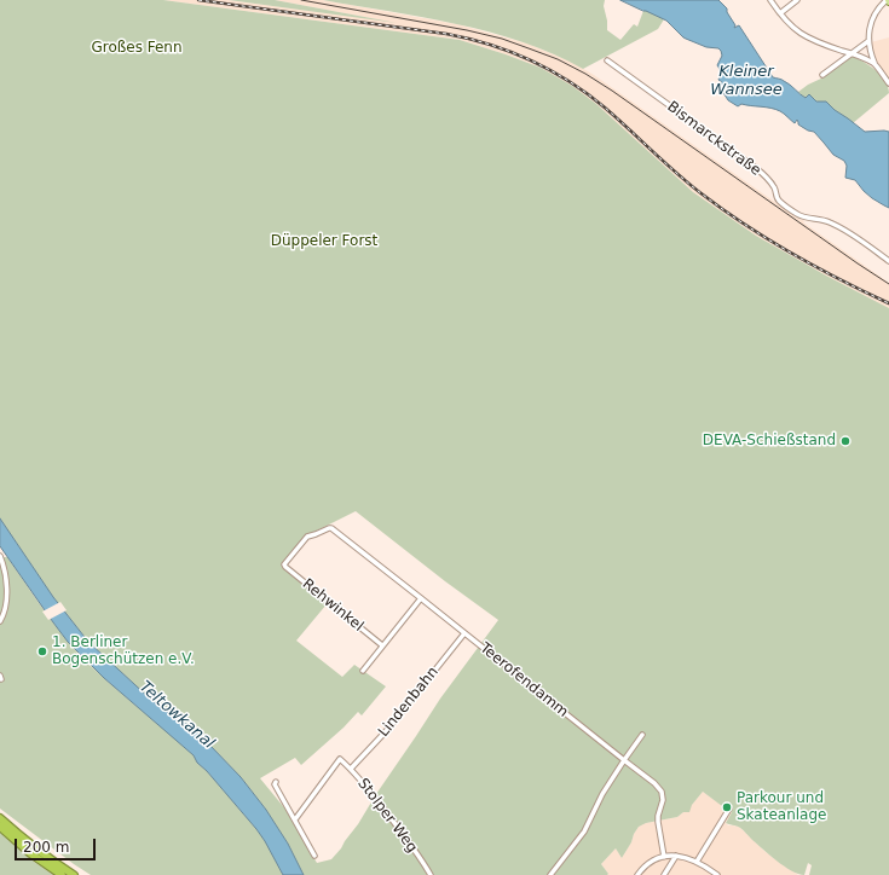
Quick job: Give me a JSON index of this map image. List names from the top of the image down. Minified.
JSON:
{"streets":{"street":["Bismarckstraße","Rehwinkel","Teerofendamm","Lindenbahn","Stolper Weg"]},"crossings":[["Rehwinkel","Teerofendamm"],["Teerofendamm","Lindenbahn"],["Lindenbahn","Stolper Weg"]],"water":["Kleiner Wannsee","Teltowkanal"],"parks":["Großes Fenn","Düppeler Forst"],"places":["DEVA-Schießstand","1. Berliner Bogenschützen e.V.","Parkour und Skateanlage"],"scale_bar":"200 m"}
